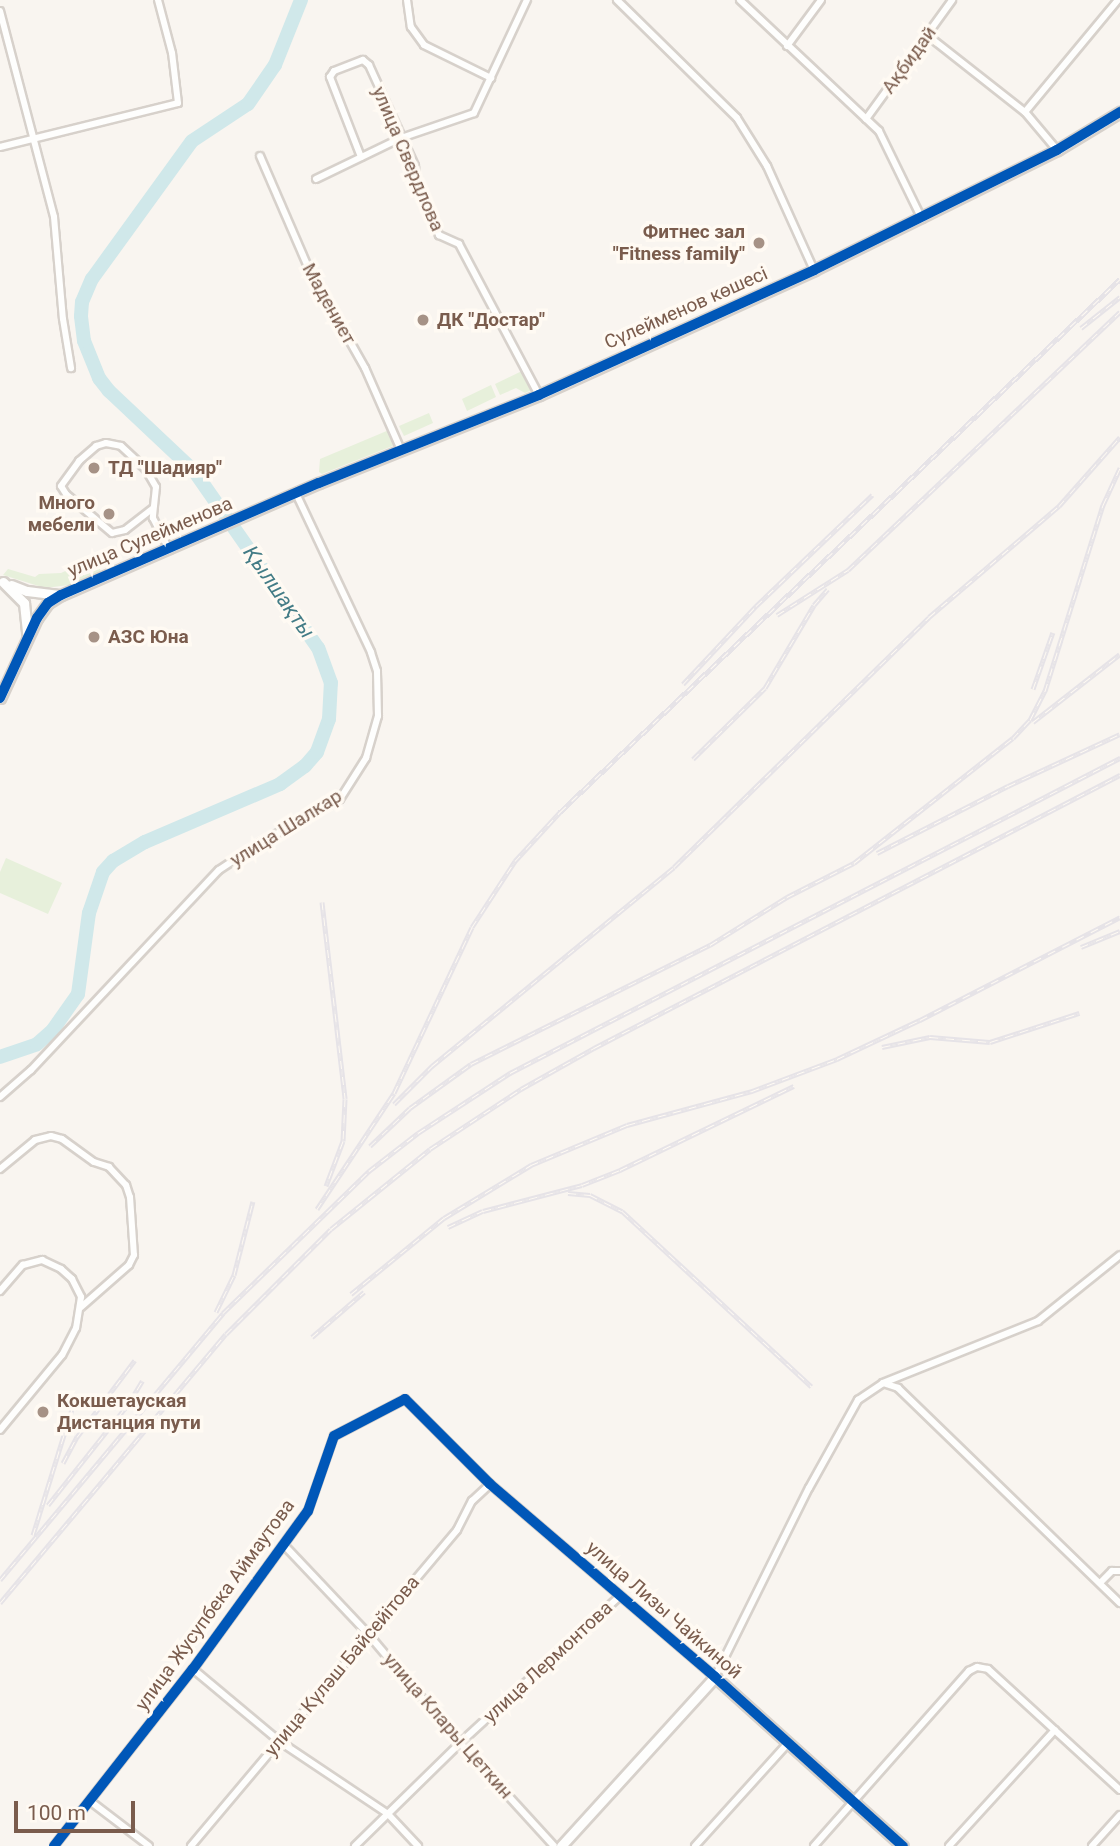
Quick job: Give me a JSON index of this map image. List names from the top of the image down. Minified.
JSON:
{"streets":{"street":["Ақбидай","улица Свердлова","Мадениет","Сүлейменов көшесі","улица Сулейменова","улица Шалкар","улица Жусупбека Аймаутова","улица Лизы Чайкиной","улица Лермонтова","улица Күләш Байсейітова","улица Клары Цеткин"]},"crossings":[["улица Свердлова","Сүлейменов көшесі"],["Мадениет","Сүлейменов көшесі"],["Сүлейменов көшесі","улица Сулейменова"],["Сүлейменов көшесі","улица Шалкар"],["улица Жусупбека Аймаутова","улица Лизы Чайкиной"],["улица Жусупбека Аймаутова","улица Клары Цеткин"],["улица Лизы Чайкиной","улица Лермонтова"],["улица Лизы Чайкиной","улица Күләш Байсейітова"],["улица Лермонтова","улица Клары Цеткин"],["улица Күләш Байсейітова","улица Клары Цеткин"]],"water":["Қылшақты"],"places":["Фитнес зал \"Fitness family\"","ДК \"Достар\"","ТД \"Шадияр\"","Много мебели","АЗС Юна","Кокшетауская Дистанция пути"],"scale_bar":"100 m"}
